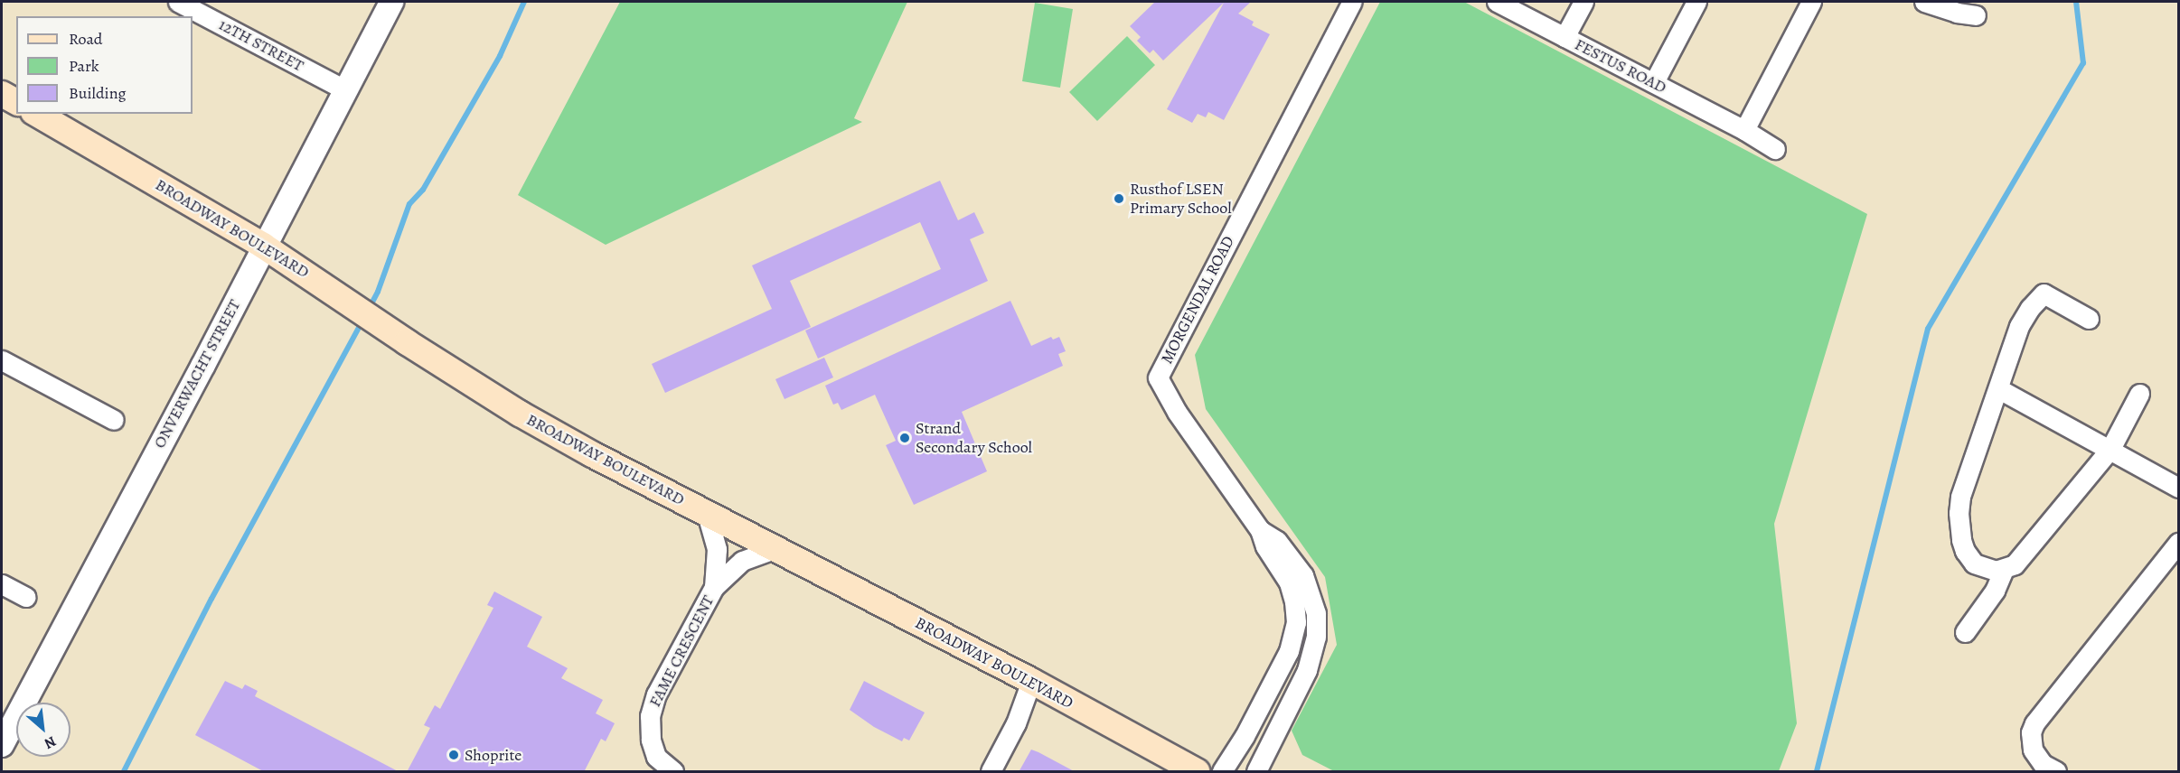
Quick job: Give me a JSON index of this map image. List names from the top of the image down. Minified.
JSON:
{"streets":{"main road":["BROADWAY BOULEVARD"],"street":["12TH STREET","FESTUS ROAD","MORGENDAL ROAD","ONVERWACHT STREET","FAME CRESCENT"]},"crossings":[["12TH STREET","ONVERWACHT STREET"],["BROADWAY BOULEVARD","ONVERWACHT STREET"],["BROADWAY BOULEVARD","FAME CRESCENT"]],"places":["Rusthof LSEN Primary School","Strand Secondary School","Shoprite"],"legend":["Road","Park","Building"],"north":"bottom right"}
